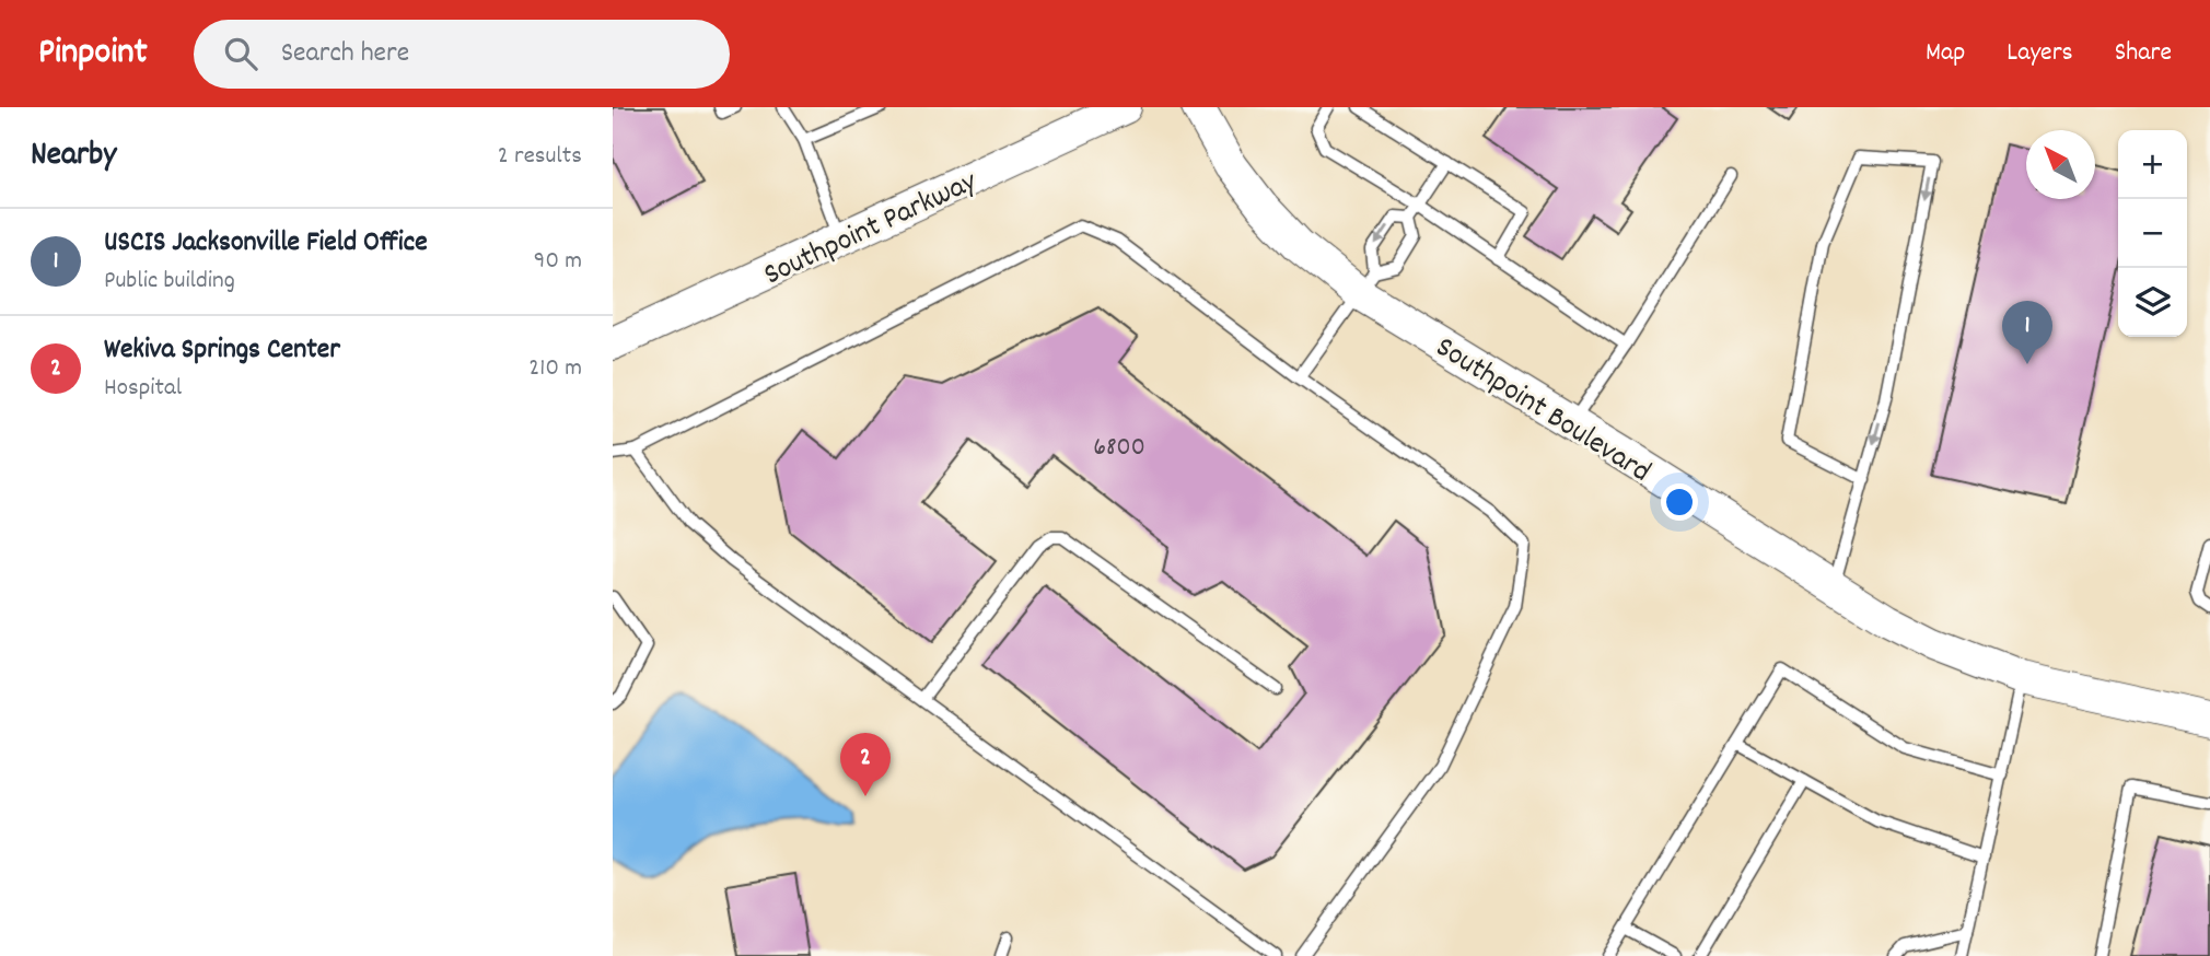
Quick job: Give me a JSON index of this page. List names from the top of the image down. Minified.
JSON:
{"streets":{"street":["Southpoint Parkway","Southpoint Boulevard"]},"house_numbers":["6800"],"north":"top left","page":{"header":"Pinpoint","search":"Search here","nav":["Map","Layers","Share"],"heading":["Nearby","2 results"],"map_buttons":["+","−"],"list":[{"mark":"1","name":"USCIS Jacksonville Field Office","note":"Public building","value":"90 m"},{"mark":"2","name":"Wekiva Springs Center","note":"Hospital","value":"210 m"}],"pins":["1","2"]}}
